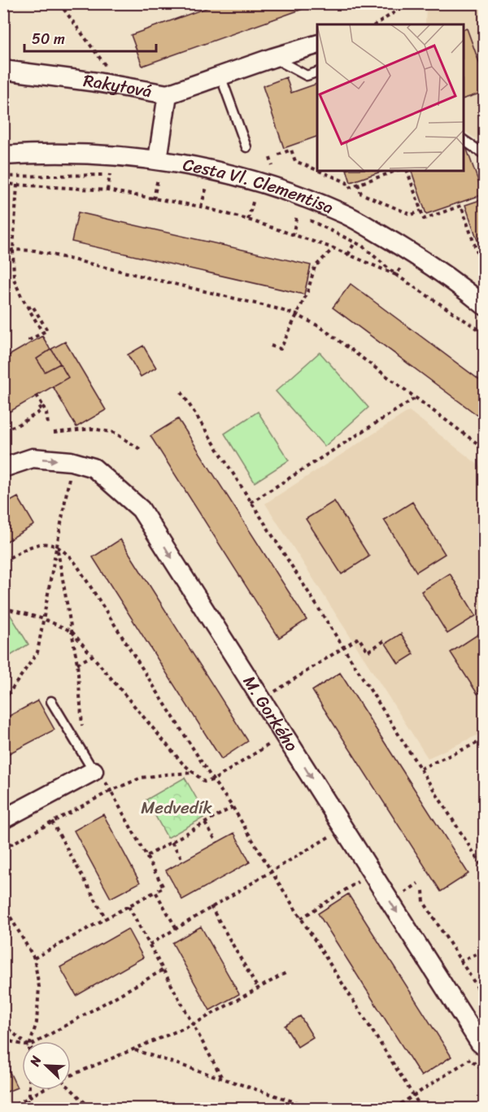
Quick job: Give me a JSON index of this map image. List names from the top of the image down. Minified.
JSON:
{"streets":{"street":["Rakytová","Cesta Vl. Clementisa","M. Gorkého"]},"crossings":[["Rakytová","Cesta Vl. Clementisa"]],"one_way":["M. Gorkého"],"parks":["Medvedík"],"scale_bar":"50 m","north":"top left"}
